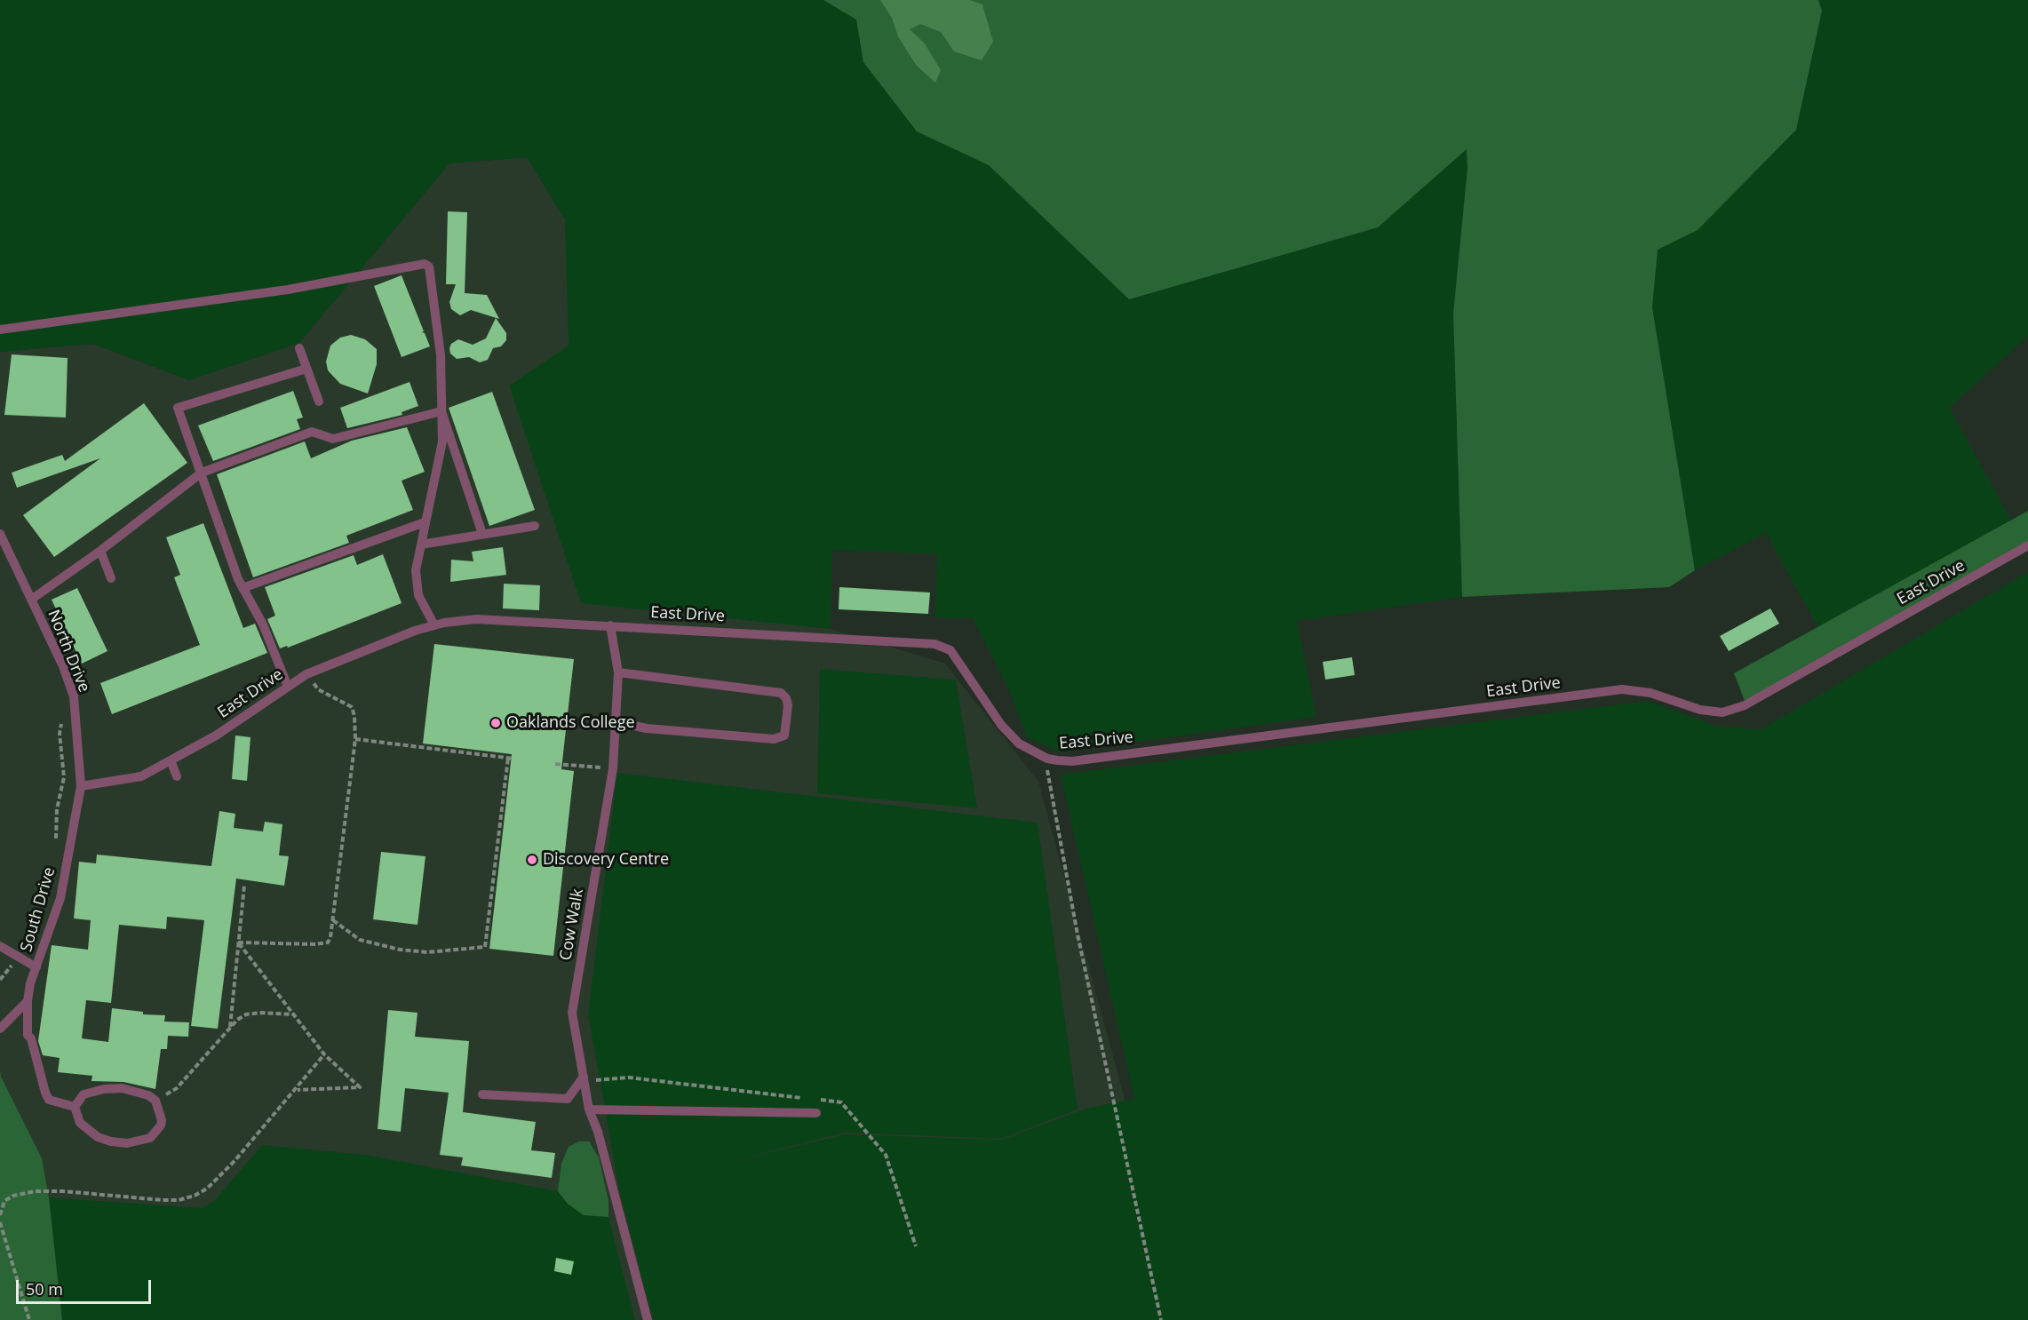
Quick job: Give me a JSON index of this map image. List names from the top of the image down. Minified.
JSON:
{"streets":{"lane":["East Drive","North Drive","South Drive","Cow Walk"]},"crossings":[["East Drive","North Drive"],["East Drive","South Drive"],["East Drive","Cow Walk"],["North Drive","South Drive"]],"places":["Oaklands College","Discovery Centre"],"scale_bar":"50 m"}
